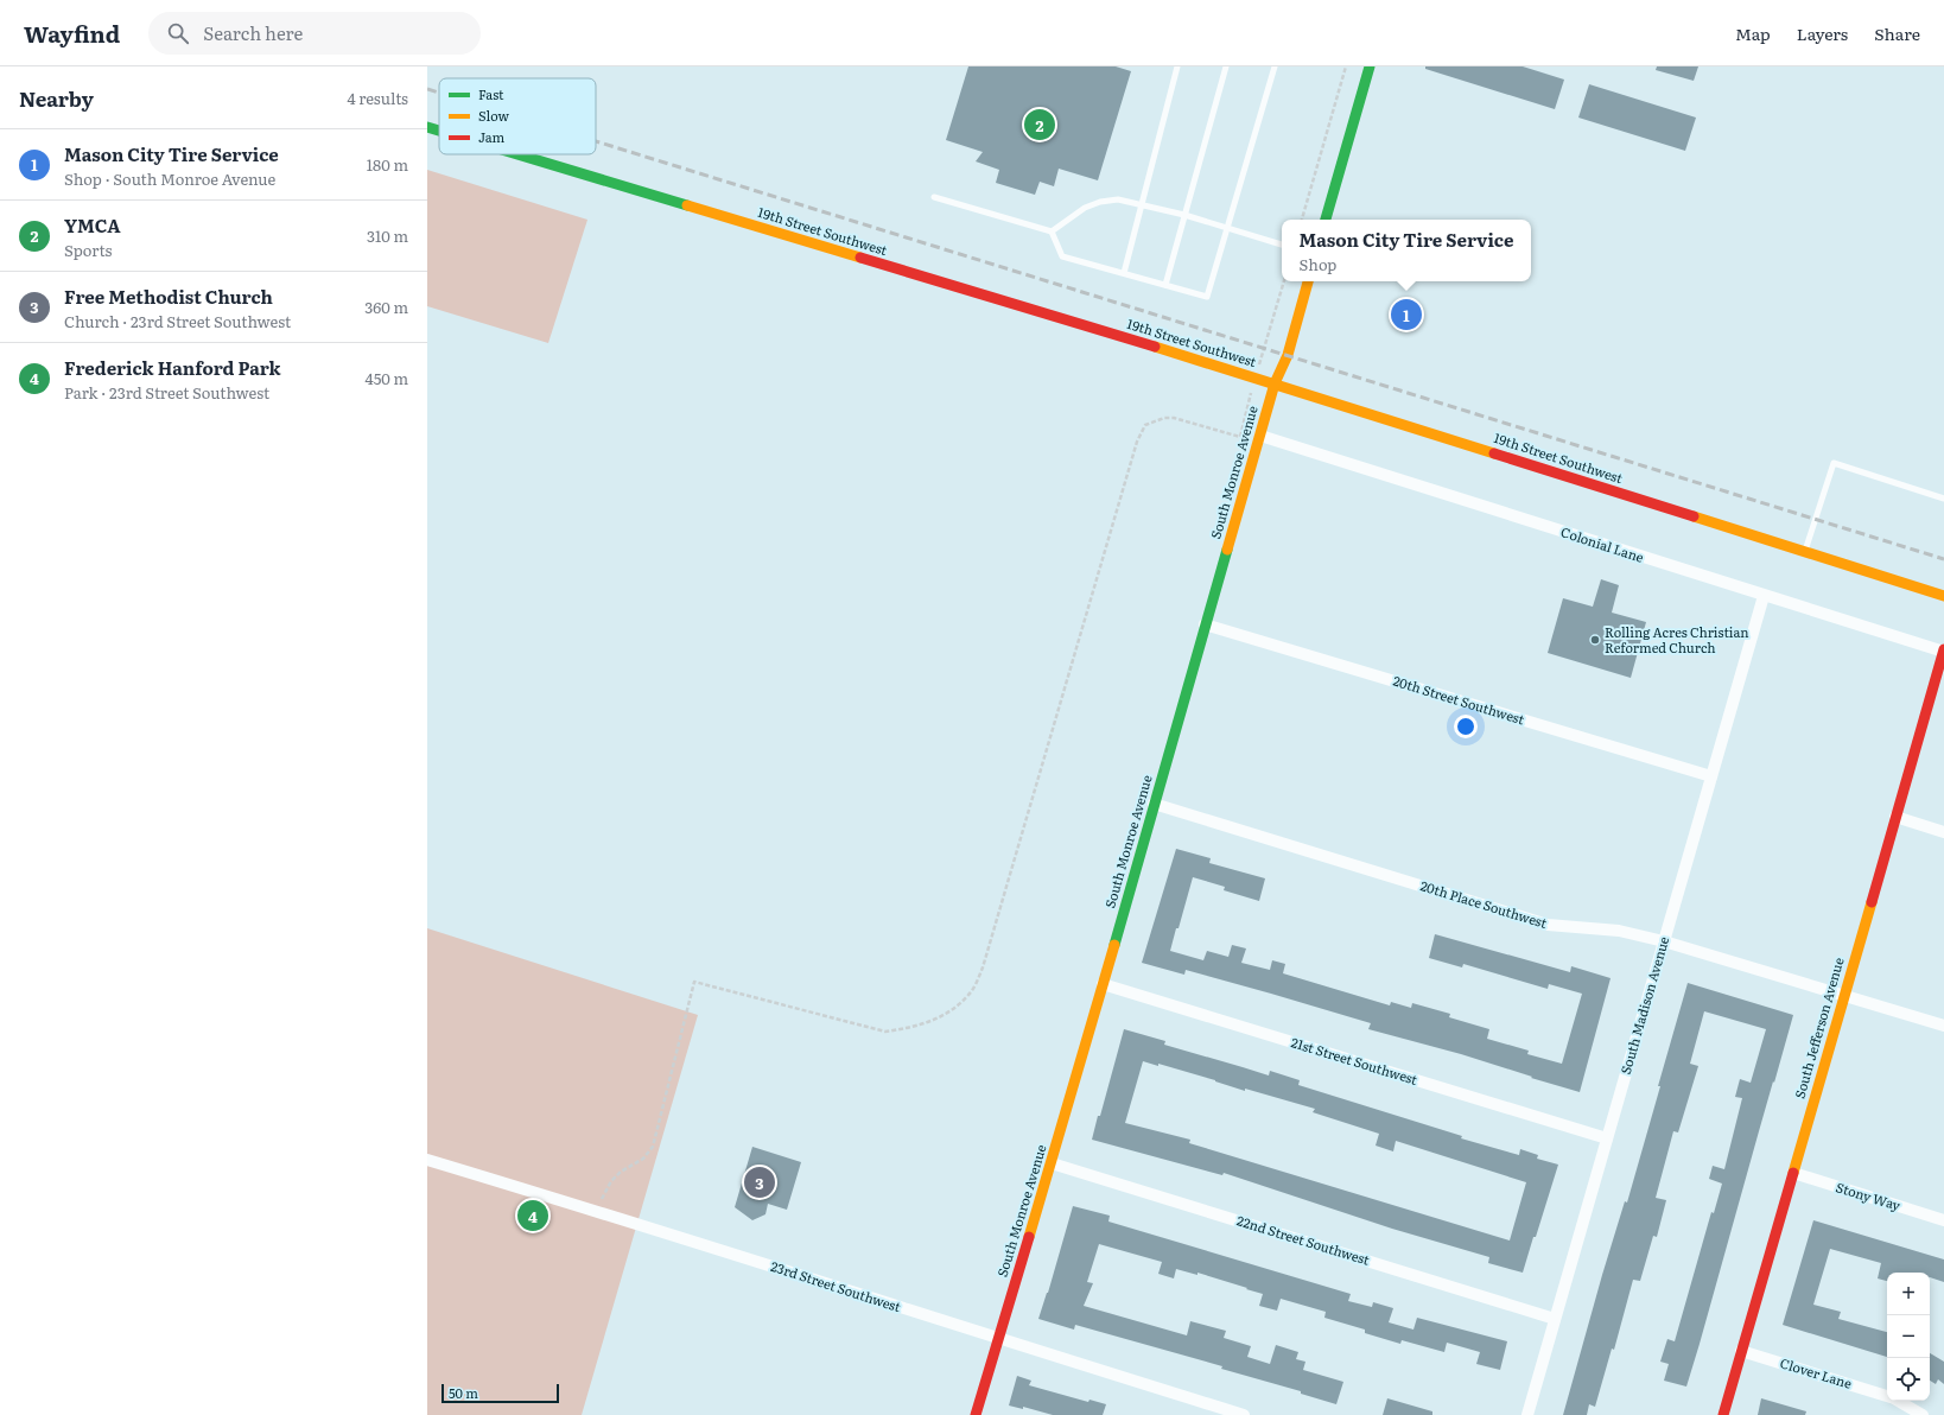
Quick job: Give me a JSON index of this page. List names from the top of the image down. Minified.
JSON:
{"streets":{"street":["19th Street Southwest","South Monroe Avenue","Colonial Lane","20th Street Southwest","20th Place Southwest","South Madison Avenue","South Jefferson Avenue","21st Street Southwest","Stony Way","22nd Street Southwest","23rd Street Southwest","Clover Lane"]},"crossings":[["19th Street Southwest","South Monroe Avenue"],["South Monroe Avenue","Colonial Lane"],["South Monroe Avenue","20th Street Southwest"],["South Monroe Avenue","20th Place Southwest"],["South Monroe Avenue","21st Street Southwest"],["South Monroe Avenue","22nd Street Southwest"],["South Monroe Avenue","23rd Street Southwest"],["Colonial Lane","South Madison Avenue"],["Colonial Lane","South Jefferson Avenue"],["20th Street Southwest","South Madison Avenue"],["20th Place Southwest","South Madison Avenue"],["20th Place Southwest","South Jefferson Avenue"],["South Madison Avenue","21st Street Southwest"],["South Madison Avenue","22nd Street Southwest"],["South Jefferson Avenue","Stony Way"],["South Jefferson Avenue","Clover Lane"]],"places":["Rolling Acres Christian Reformed Church"],"legend":["Fast","Slow","Jam"],"scale_bar":"50 m","page":{"header":"Wayfind","search":"Search here","nav":["Map","Layers","Share"],"heading":["Nearby","4 results"],"pins":["2","1","3","4"],"list":[{"mark":"1","name":"Mason City Tire Service","note":"Shop · South Monroe Avenue","value":"180 m"},{"mark":"2","name":"YMCA","note":"Sports","value":"310 m"},{"mark":"3","name":"Free Methodist Church","note":"Church · 23rd Street Southwest","value":"360 m"},{"mark":"4","name":"Frederick Hanford Park","note":"Park · 23rd Street Southwest","value":"450 m"}],"popup":["Mason City Tire Service","Shop"],"map_buttons":["+","−"],"scale":"50 m"}}
